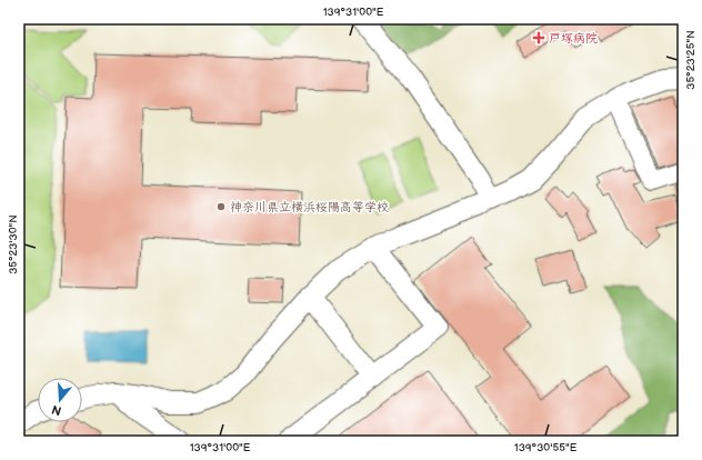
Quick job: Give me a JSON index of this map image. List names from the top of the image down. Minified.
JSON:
{"places":{"health":["戸塚病院"],"other":["神奈川県立横浜桜陽高等学校"]},"north":"bottom","coordinates":["139°31'00\"E","35°23'25\"N","35°23'30\"N","139°30'55\"E"]}
